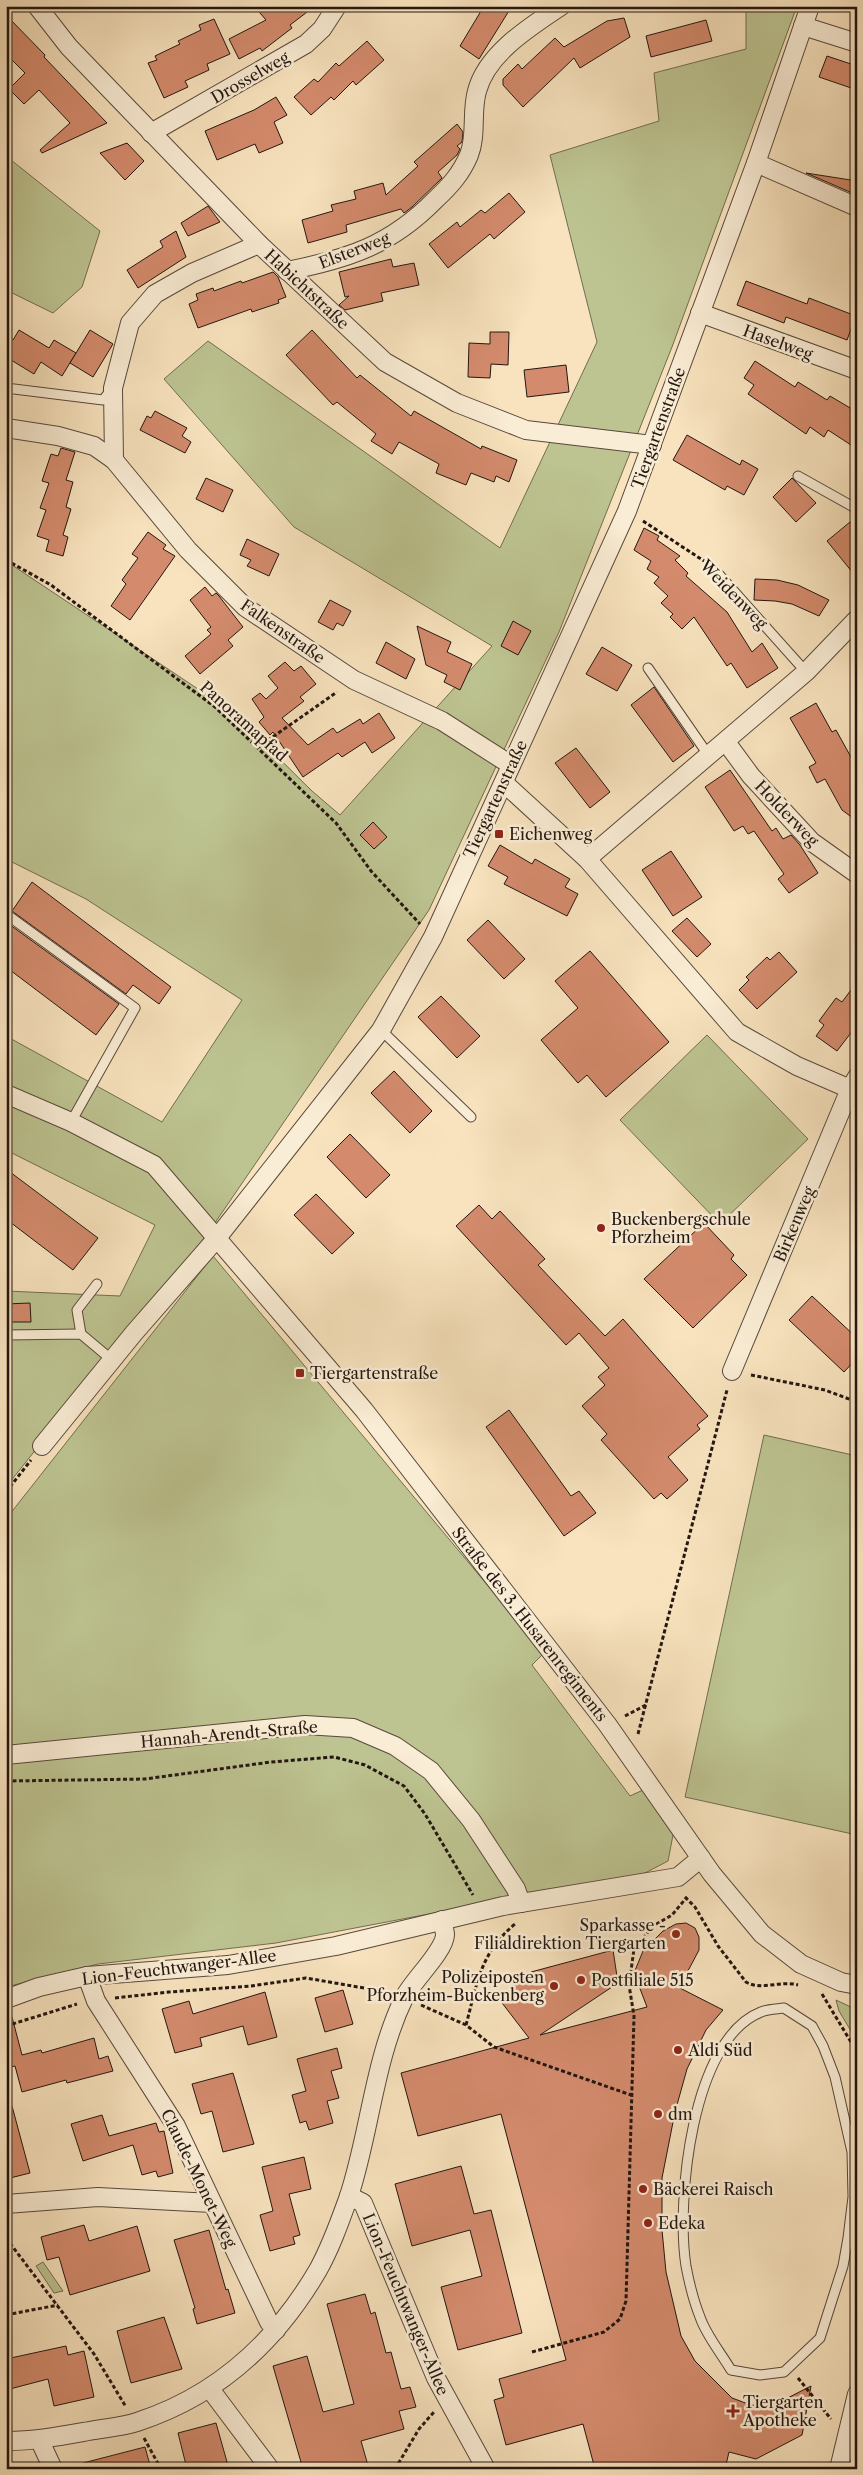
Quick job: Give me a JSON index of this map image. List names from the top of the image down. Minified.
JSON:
{"streets":{"street":["Drosselweg","Elsterweg","Habichtstraße","Haselweg","Tiergartenstraße","Falkenstraße","Holderweg","Birkenweg","Straße des 3. Husarenregiments","Hannah-Arendt-Straße","Lion-Feuchtwanger-Allee","Claude-Monet-Weg"],"lane":["Weidenweg"],"path":["Panoramapfad"]},"crossings":[["Drosselweg","Habichtstraße"],["Elsterweg","Habichtstraße"],["Habichtstraße","Tiergartenstraße"],["Haselweg","Tiergartenstraße"],["Tiergartenstraße","Weidenweg"],["Tiergartenstraße","Falkenstraße"],["Tiergartenstraße","Panoramapfad"],["Tiergartenstraße","Straße des 3. Husarenregiments"],["Straße des 3. Husarenregiments","Lion-Feuchtwanger-Allee"],["Hannah-Arendt-Straße","Lion-Feuchtwanger-Allee"],["Lion-Feuchtwanger-Allee","Claude-Monet-Weg"]],"places":{"transit":["Eichenweg","Tiergartenstraße"],"other":["Buckenbergschule Pforzheim","Sparkasse - Filialdirektion Tiergarten","Postfiliale 515","Polizeiposten Pforzheim-Buckenberg","Aldi Süd","dm","Bäckerei Raisch","Edeka"],"health":["Tiergarten Apotheke"]}}
